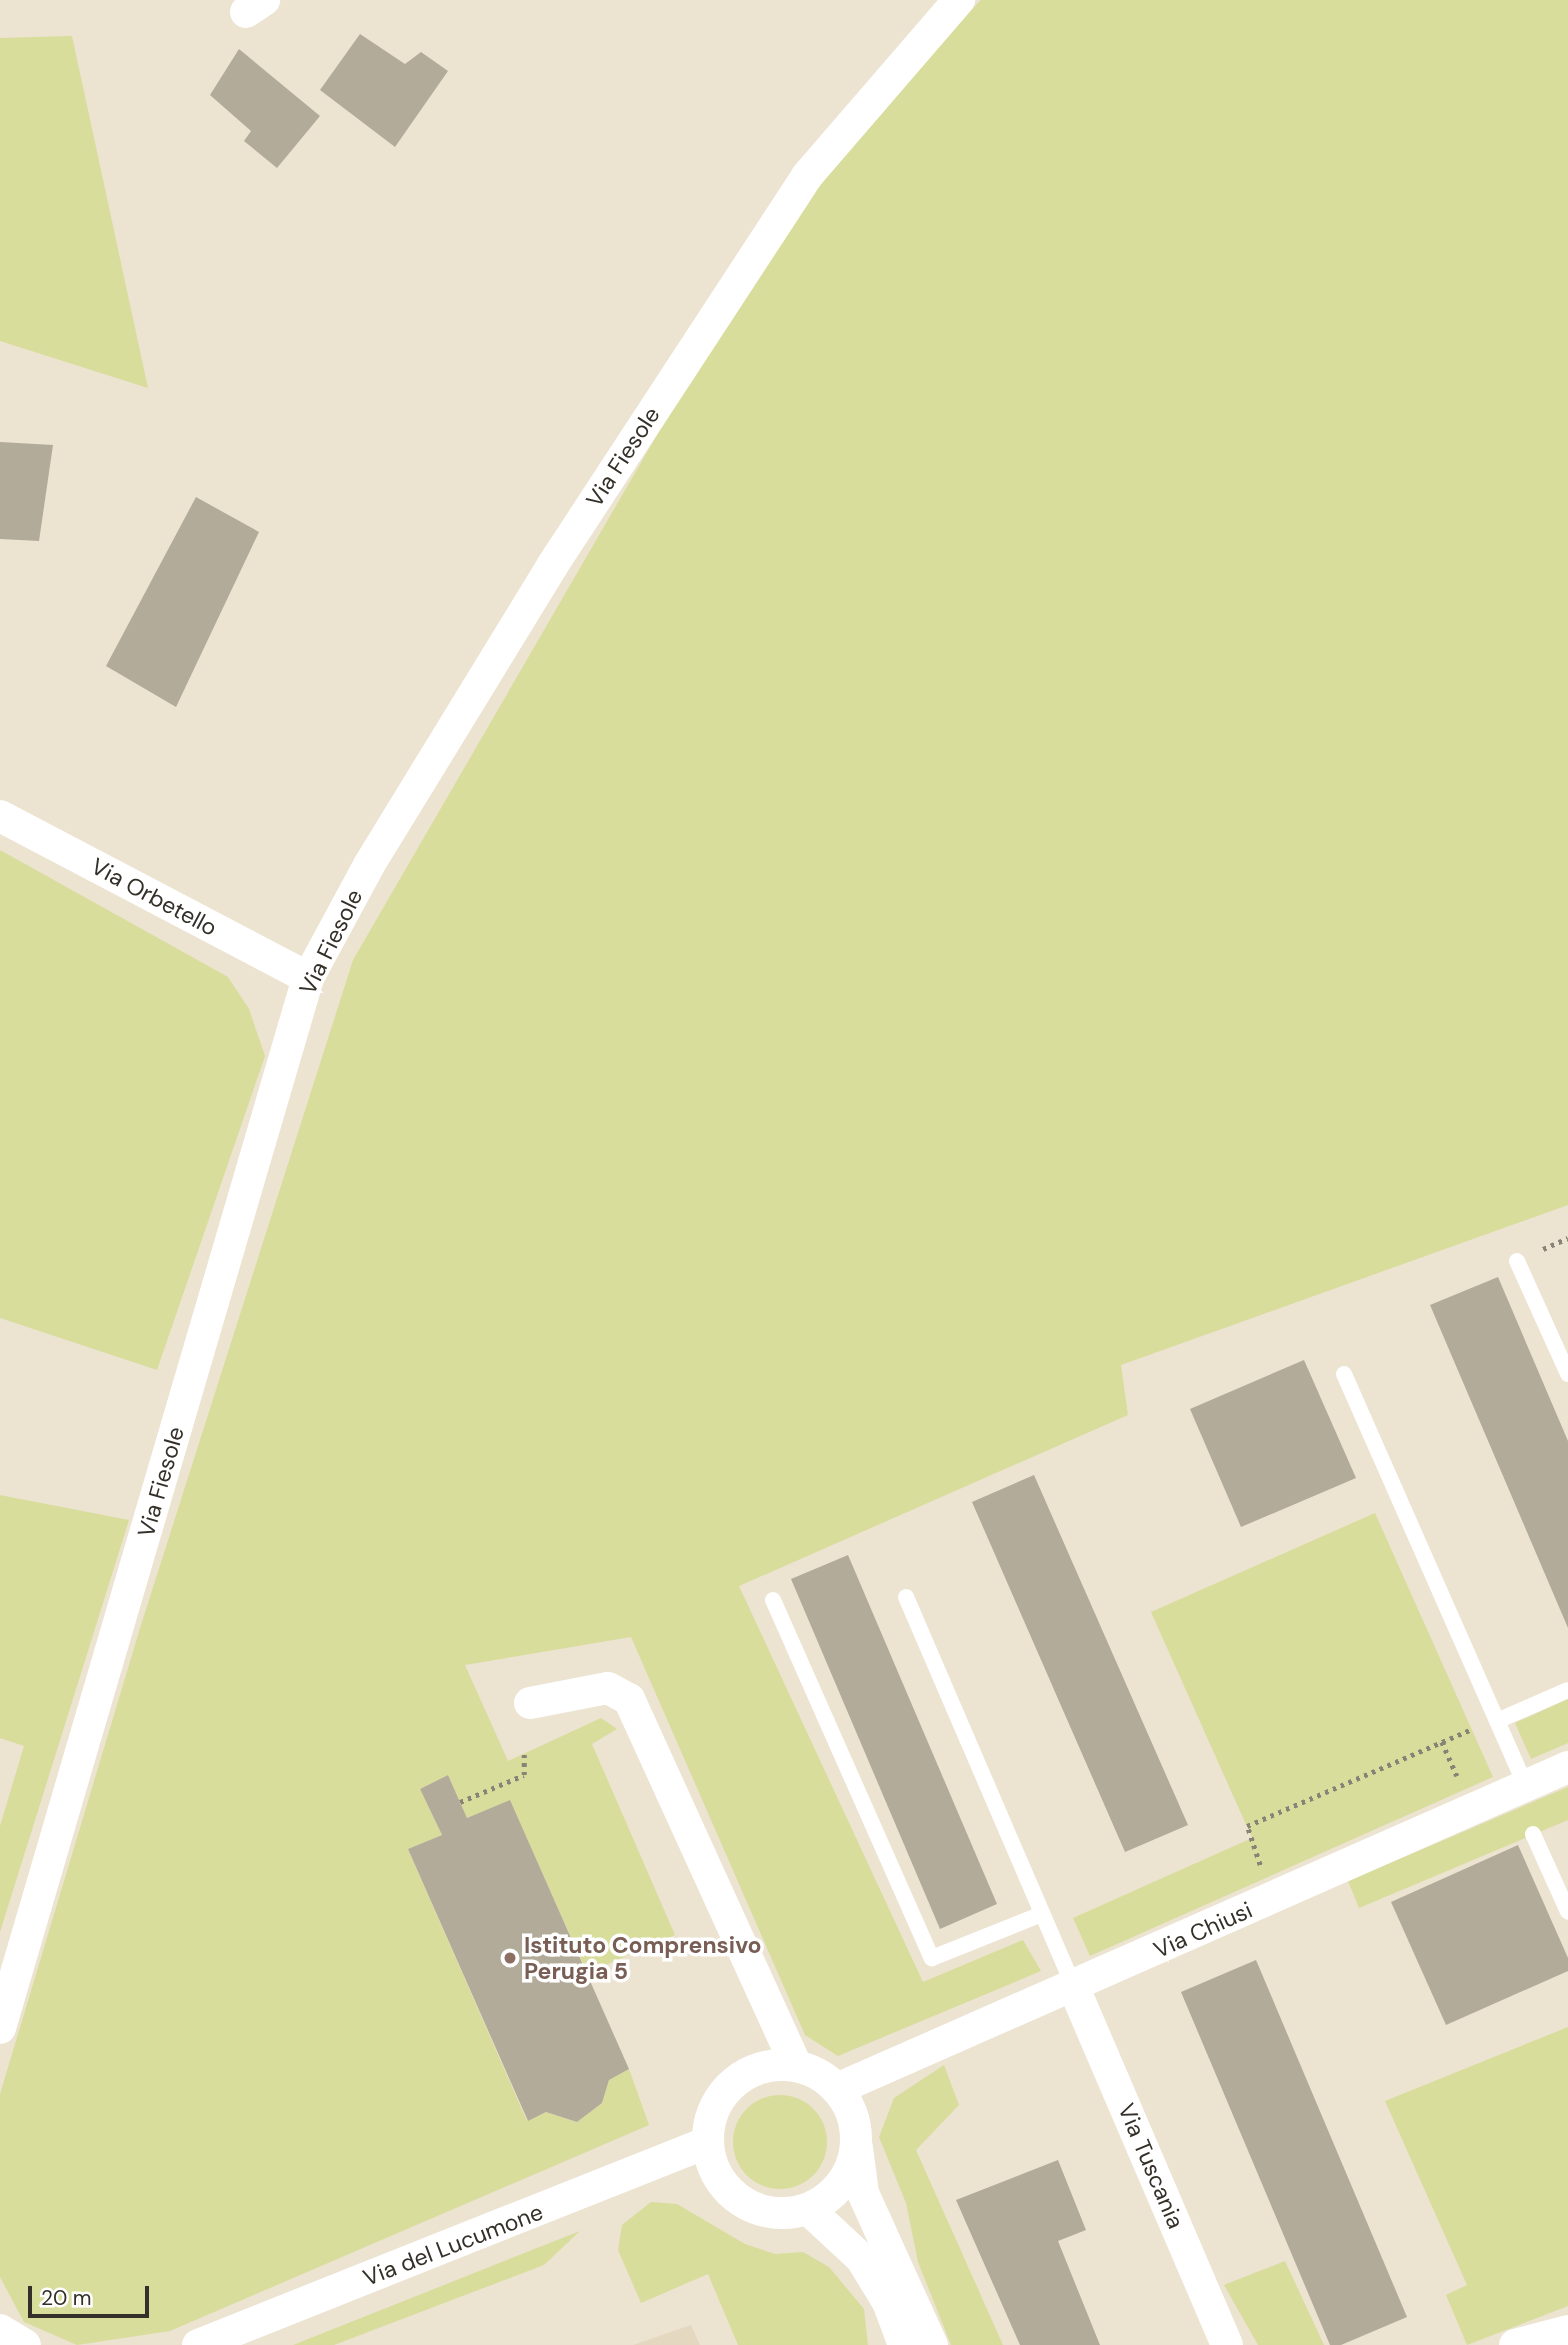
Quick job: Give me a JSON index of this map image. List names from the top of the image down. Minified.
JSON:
{"streets":{"street":["Via Fiesole","Via Orbetello","Via Chiusi","Via Tuscania","Via del Lucumone"]},"crossings":[["Via Fiesole","Via Orbetello"],["Via Chiusi","Via Tuscania"],["Via Chiusi","Via del Lucumone"]],"places":["Istituto Comprensivo Perugia 5"],"scale_bar":"20 m"}
